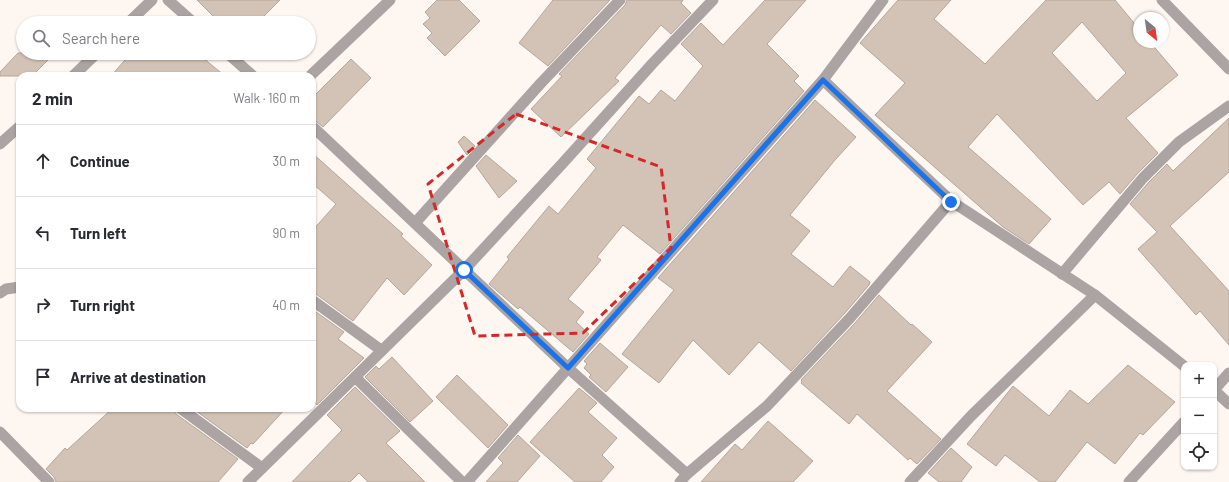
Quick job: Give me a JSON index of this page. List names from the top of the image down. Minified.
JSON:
{"north":"bottom right","page":{"search":"Search here","heading":["2 min","Walk · 160 m"],"list":[["Continue","30 m"],["Turn left","90 m"],["Turn right","40 m"],"Arrive at destination"],"map_buttons":["+","−"]}}
